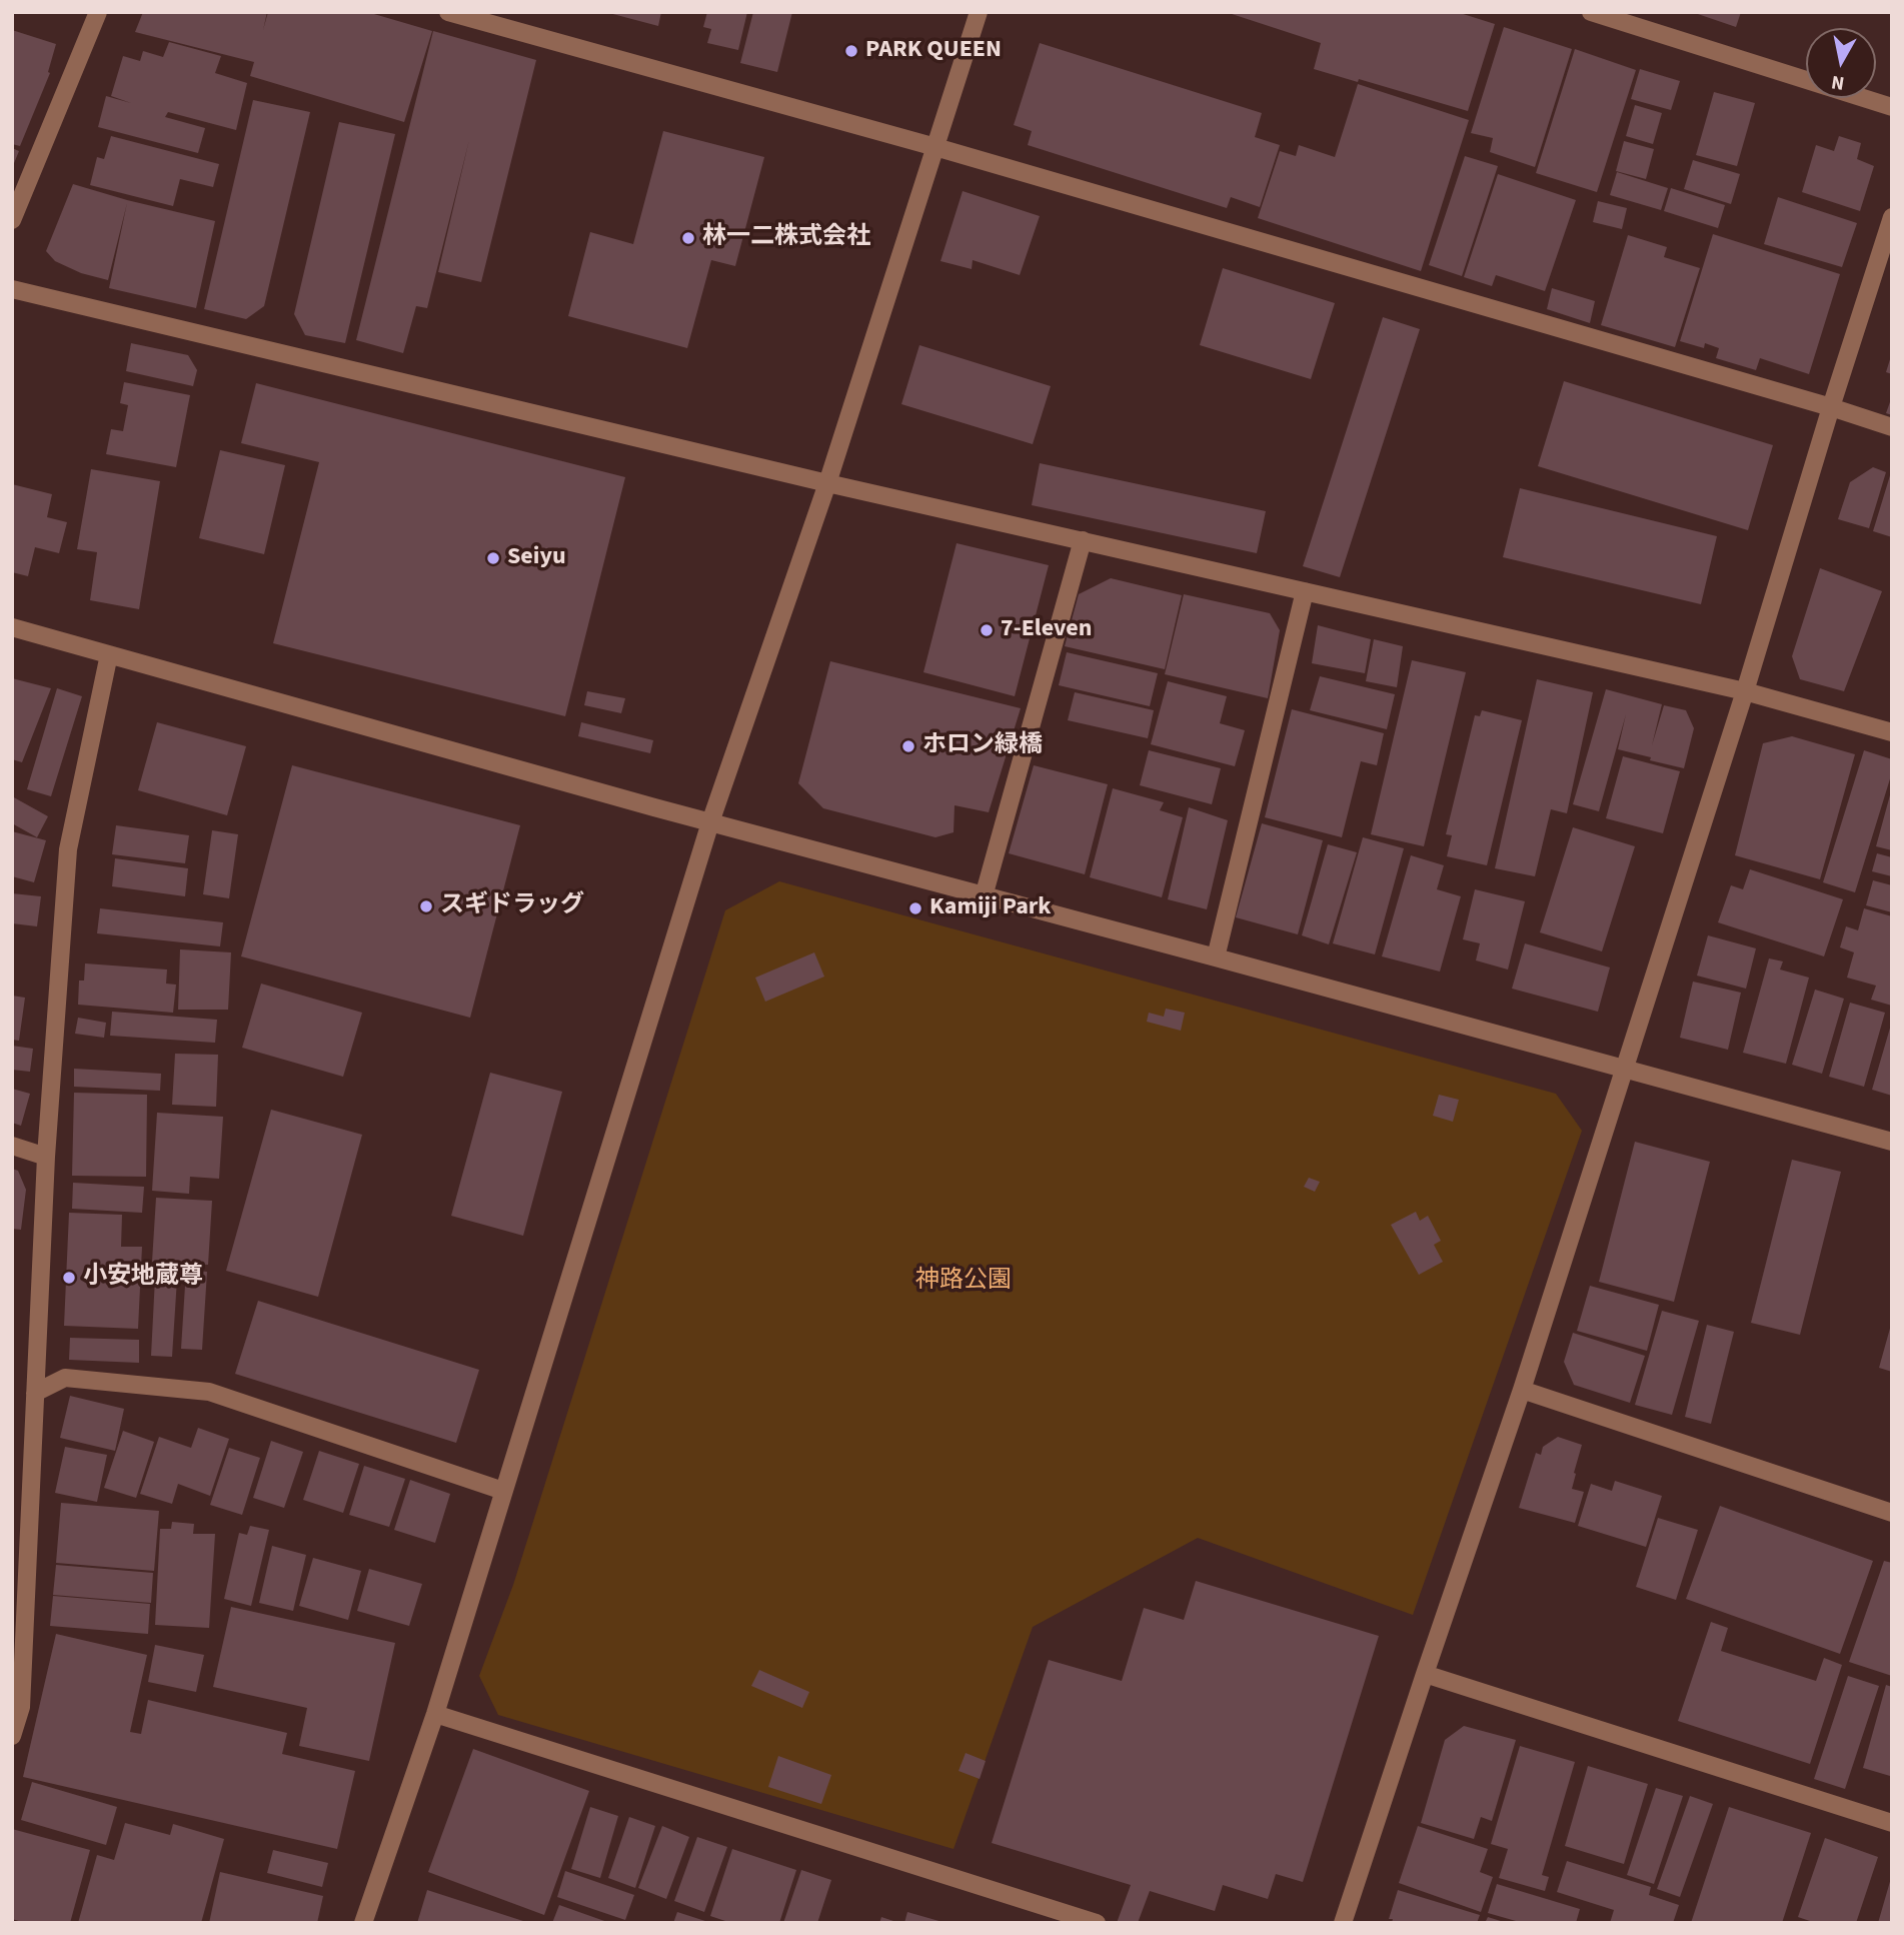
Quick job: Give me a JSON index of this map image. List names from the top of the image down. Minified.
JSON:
{"parks":["神路公園"],"places":["PARK QUEEN","林一二株式会社","Seiyu","7-Eleven","ホロン緑橋","スギドラッグ","Kamiji Park","小安地蔵尊"],"north":"bottom"}
